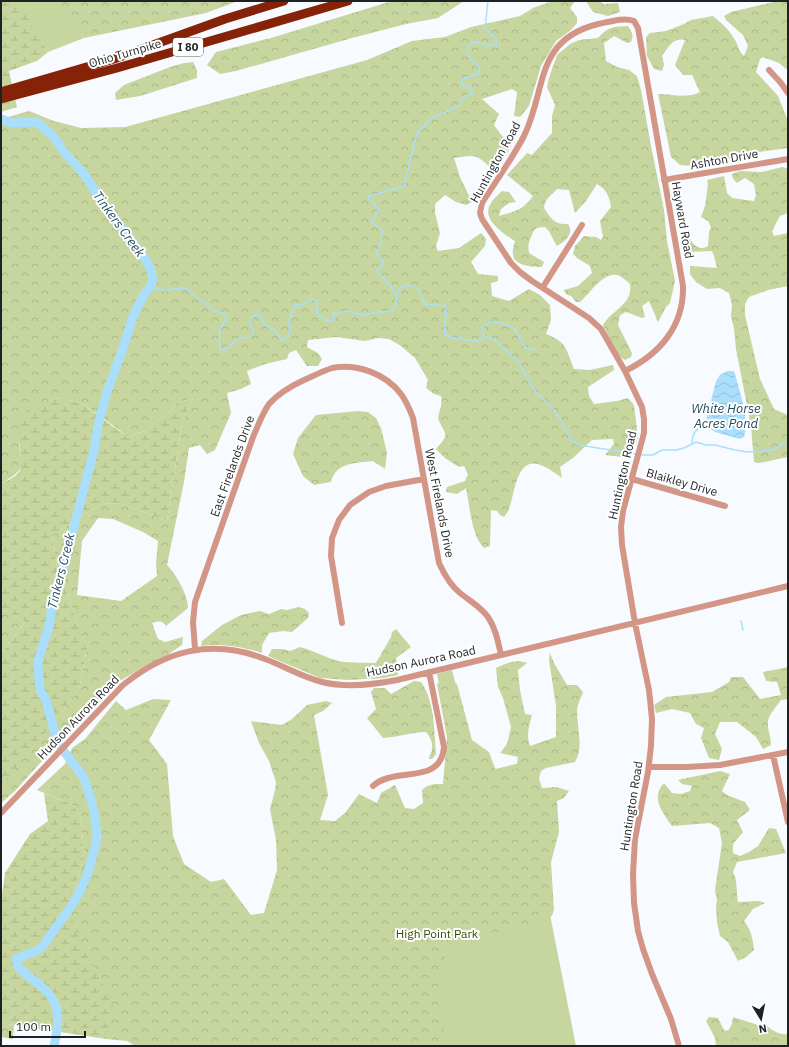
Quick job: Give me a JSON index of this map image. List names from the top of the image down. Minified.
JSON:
{"streets":{"highway":["I 80","Ohio Turnpike"],"street":["Ashton Drive","Huntington Road","Hayward Road","East Firelands Drive","Blaikley Drive","West Firelands Drive","Hudson Aurora Road"]},"crossings":[["Ashton Drive","Hayward Road"],["Huntington Road","Hayward Road"],["Huntington Road","Blaikley Drive"],["Huntington Road","Hudson Aurora Road"],["East Firelands Drive","West Firelands Drive"],["East Firelands Drive","Hudson Aurora Road"],["West Firelands Drive","Hudson Aurora Road"]],"water":["Tinkers Creek","White Horse Acres Pond"],"parks":["High Point Park"],"scale_bar":"100 m","north":"bottom"}
